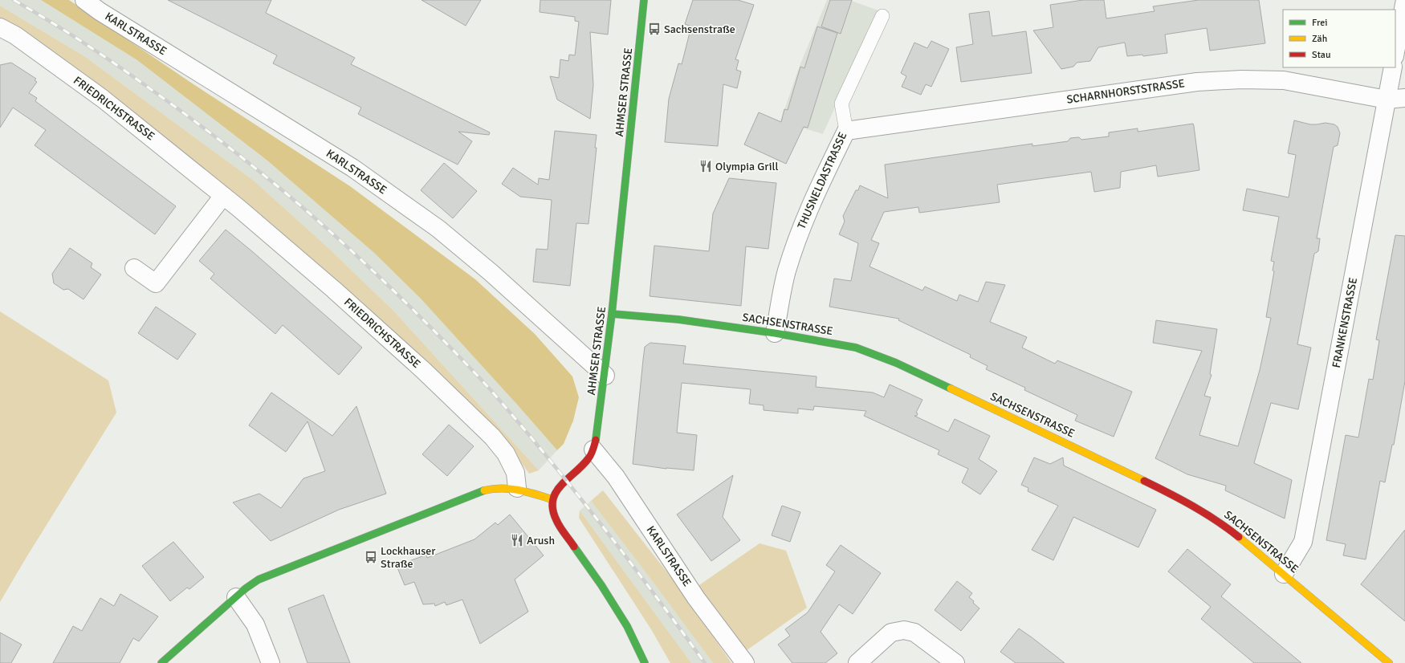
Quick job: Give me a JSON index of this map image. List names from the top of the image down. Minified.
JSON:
{"streets":{"street":["KARLSTRASSE","SCHARNHORSTSTRASSE","AHMSER STRASSE","FRIEDRICHSTRASSE","THUSNELDASTRASSE","FRANKENSTRASSE","SACHSENSTRASSE"]},"crossings":[["KARLSTRASSE","AHMSER STRASSE"],["SCHARNHORSTSTRASSE","THUSNELDASTRASSE"],["SCHARNHORSTSTRASSE","FRANKENSTRASSE"],["AHMSER STRASSE","SACHSENSTRASSE"],["THUSNELDASTRASSE","SACHSENSTRASSE"],["FRANKENSTRASSE","SACHSENSTRASSE"]],"places":{"bus stop":["Sachsenstraße","Lockhauser Straße"],"restaurant":["Olympia Grill","Arush"]},"legend":["Frei","Zäh","Stau"]}
